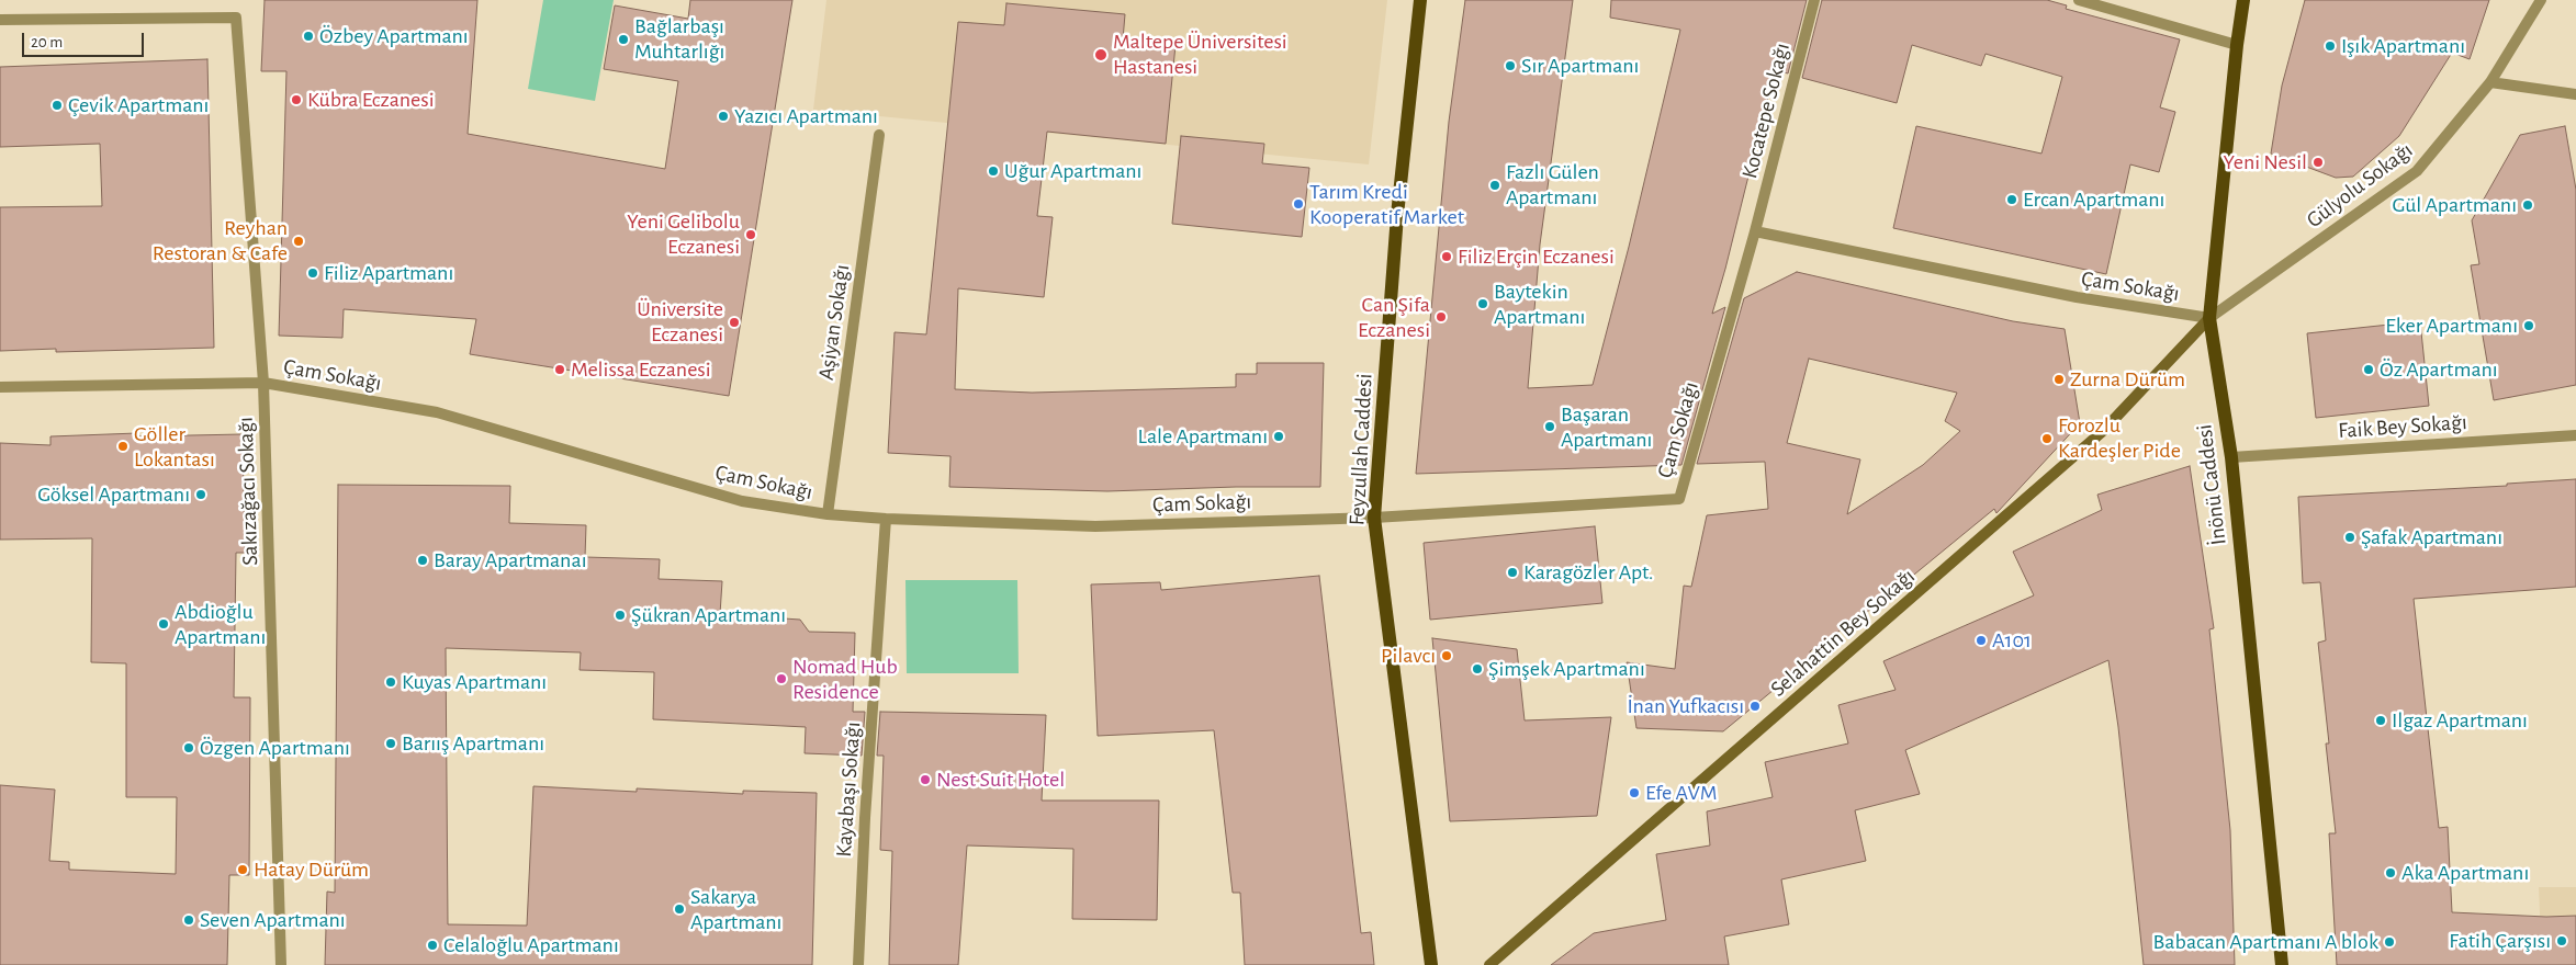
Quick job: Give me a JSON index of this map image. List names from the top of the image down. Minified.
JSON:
{"streets":{"main road":["Feyzullah Caddesi","İnönü Caddesi","Selahattin Bey Sokağı"],"street":["Kocatepe Sokağı","Gülyolu Sokağı","Çam Sokağı","Aşiyan Sokağı","Faik Bey Sokağı","Sakızağacı Sokağı","Kayabaşı Sokağı"]},"crossings":[["Kocatepe Sokağı","Çam Sokağı"],["Gülyolu Sokağı","Çam Sokağı"],["Gülyolu Sokağı","İnönü Caddesi"],["Gülyolu Sokağı","Selahattin Bey Sokağı"],["Çam Sokağı","Aşiyan Sokağı"],["Çam Sokağı","Feyzullah Caddesi"],["Çam Sokağı","İnönü Caddesi"],["Çam Sokağı","Sakızağacı Sokağı"],["Çam Sokağı","Selahattin Bey Sokağı"],["Çam Sokağı","Kayabaşı Sokağı"],["Faik Bey Sokağı","İnönü Caddesi"],["İnönü Caddesi","Selahattin Bey Sokağı"]],"places":["Özbey Apartmanı","Bağlarbaşı Muhtarlığı","Işık Apartmanı","Maltepe Üniversitesi Hastanesi","Sır Apartmanı","Kübra Eczanesi","Çevik Apartmanı","Yazıcı Apartmanı","Yeni Nesil","Uğur Apartmanı","Fazlı Gülen Apartmanı","Ercan Apartmanı","Tarım Kredi Kooperatif Market","Gül Apartmanı","Yeni Gelibolu Eczanesi","Reyhan Restoran & Cafe","Filiz Erçin Eczanesi","Filiz Apartmanı","Baytekin Apartmanı","Can Şifa Eczanesi","Üniversite Eczanesi","Eker Apartmanı","Melissa Eczanesi","Öz Apartmanı","Zurna Dürüm","Başaran Apartmanı","Lale Apartmanı","Forozlu Kardeşler Pide","Göller Lokantası","Göksel Apartmanı","Şafak Apartmanı","Baray Apartmanaı","Karagözler Apt.","Şükran Apartmanı","Abdioğlu Apartmanı","A101","Pilavcı","Şimşek Apartmanı","Nomad Hub Residence","Kuyas Apartmanı","İnan Yufkacısı","Ilgaz Apartmanı","Barıış Apartmanı","Özgen Apartmanı","Nest Suit Hotel","Efe AVM","Hatay Dürüm","Aka Apartmanı","Sakarya Apartmanı","Seven Apartmanı","Fatih Çarşısı","Babacan Apartmanı A blok","Celaloğlu Apartmanı"],"scale_bar":"20 m"}
